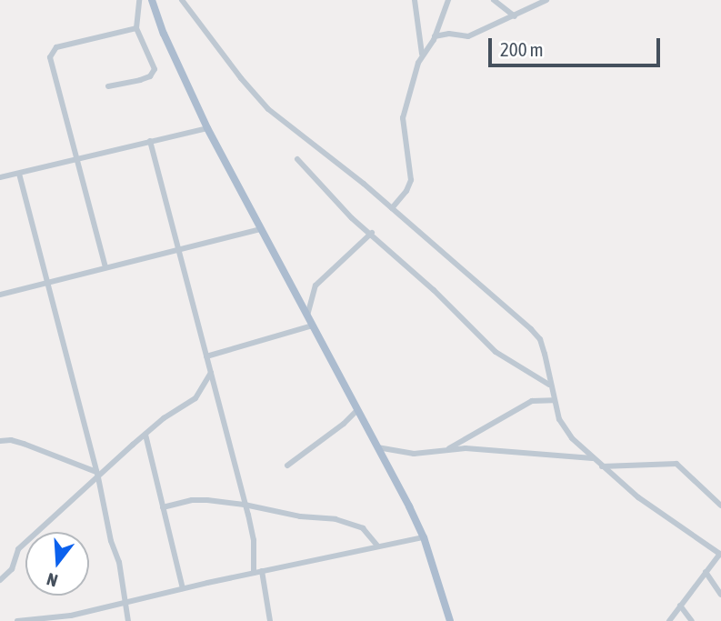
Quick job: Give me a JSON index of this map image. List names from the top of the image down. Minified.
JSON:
{"scale_bar":"200 m","north":"bottom"}
